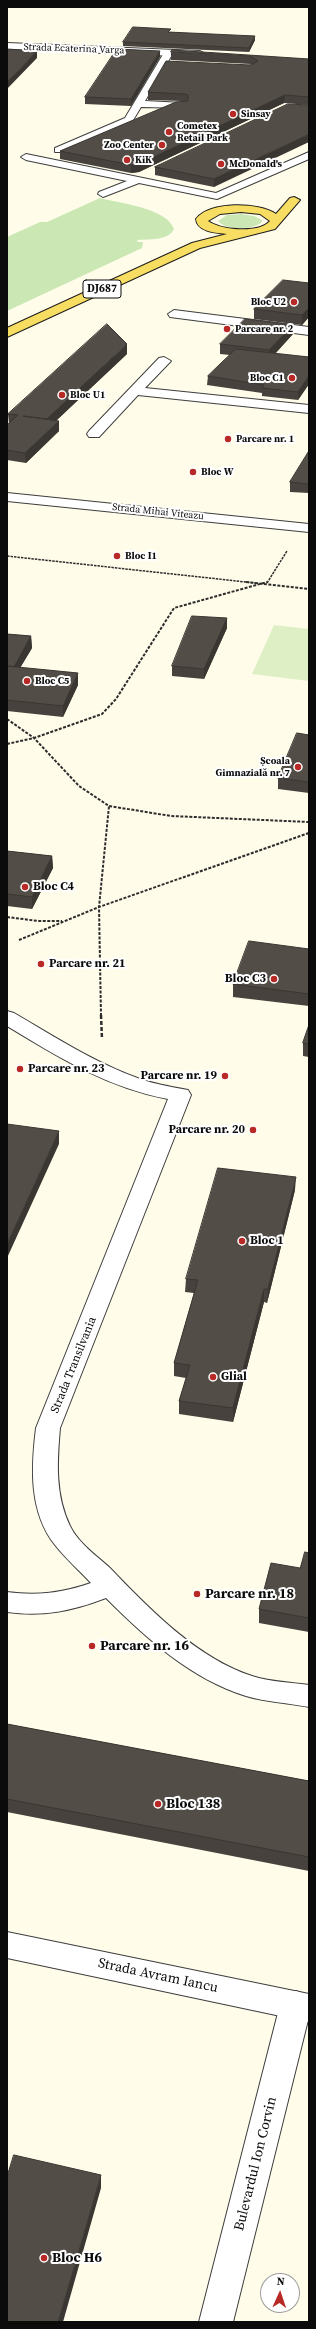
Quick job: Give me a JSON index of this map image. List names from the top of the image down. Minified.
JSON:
{"streets":{"main road":["DJ687"],"street":["Strada Ecaterina Varga","Strada Mihai Viteazu","Strada Transilvania","Strada Avram Iancu","Bulevardul Ion Corvin"]},"crossings":[["Strada Avram Iancu","Bulevardul Ion Corvin"]],"places":["Sinsay","Cometex Retail Park","Zoo Center","KiK","McDonald's","Bloc U2","Parcare nr. 2","Bloc C1","Bloc U1","Parcare nr. 1","Bloc W","Bloc I1","Bloc C5","Școala Gimnazială nr. 7","Bloc C4","Parcare nr. 21","Bloc C3","Parcare nr. 23","Parcare nr. 19","Parcare nr. 20","Bloc 1","Glial","Parcare nr. 18","Parcare nr. 16","Bloc 138","Bloc H6"],"north":"top"}
